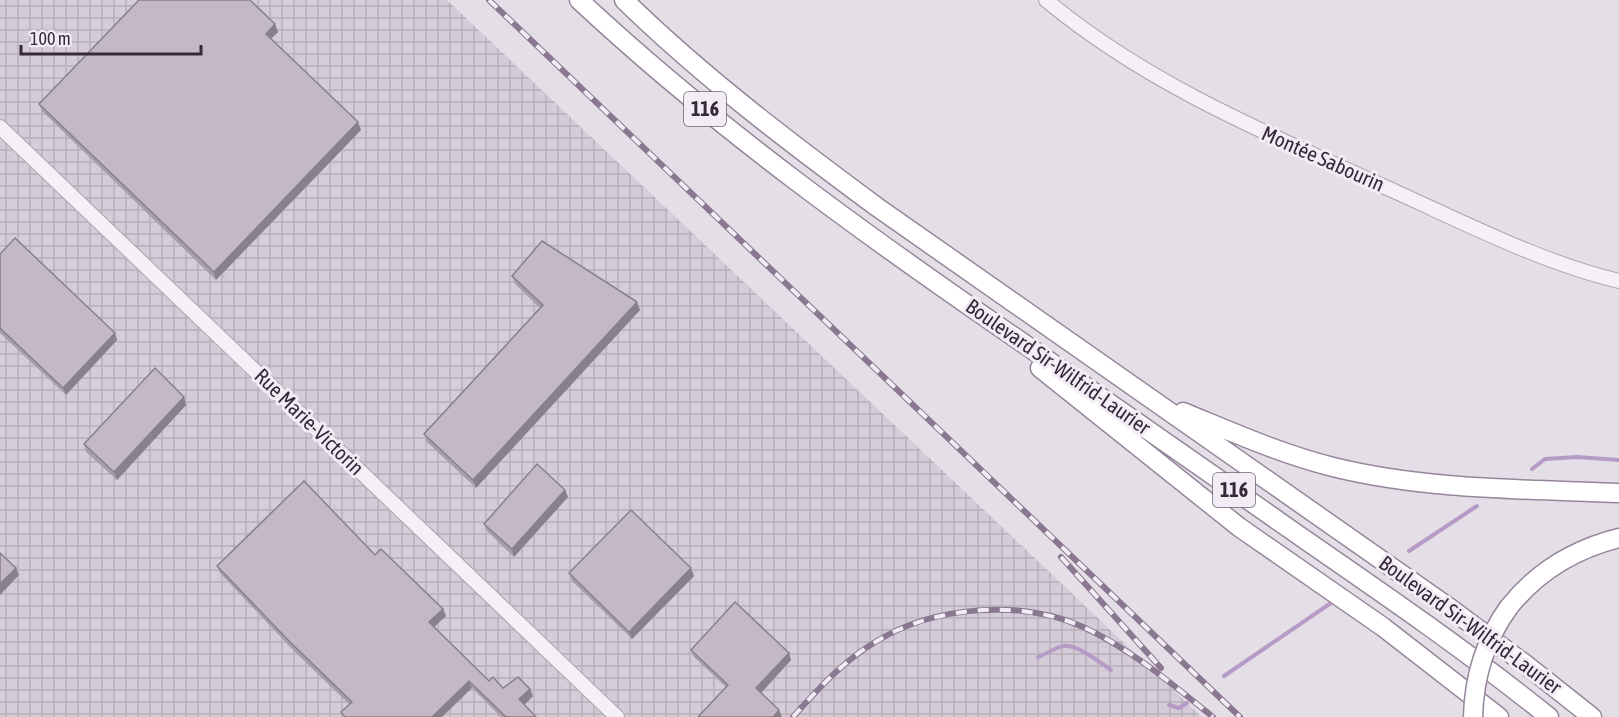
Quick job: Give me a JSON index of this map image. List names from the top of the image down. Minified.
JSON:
{"streets":{"highway":["116","Boulevard Sir-Wilfrid-Laurier"],"street":["Montée Sabourin","Rue Marie-Victorin"]},"scale_bar":"100 m"}
